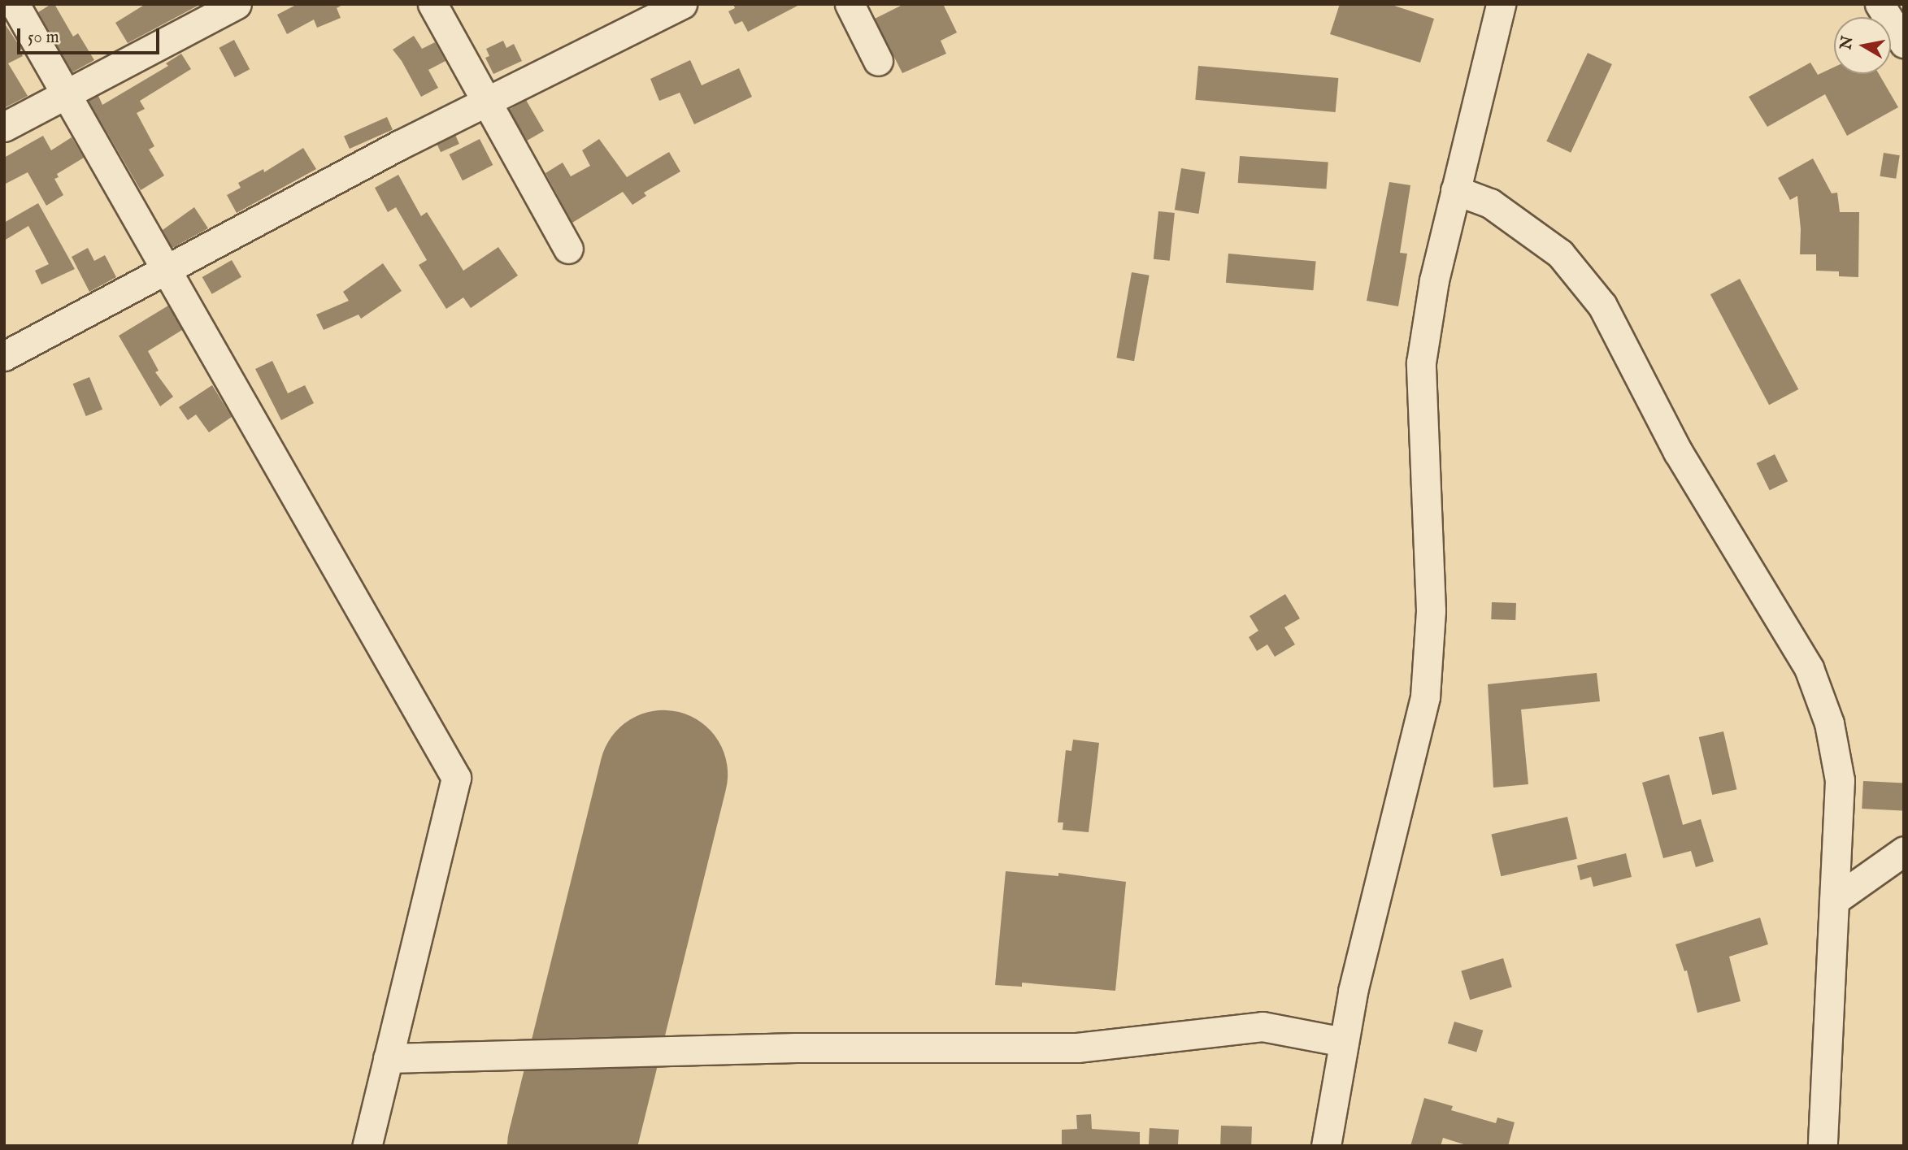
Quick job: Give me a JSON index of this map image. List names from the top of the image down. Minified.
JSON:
{"scale_bar":"50 m","north":"left"}
